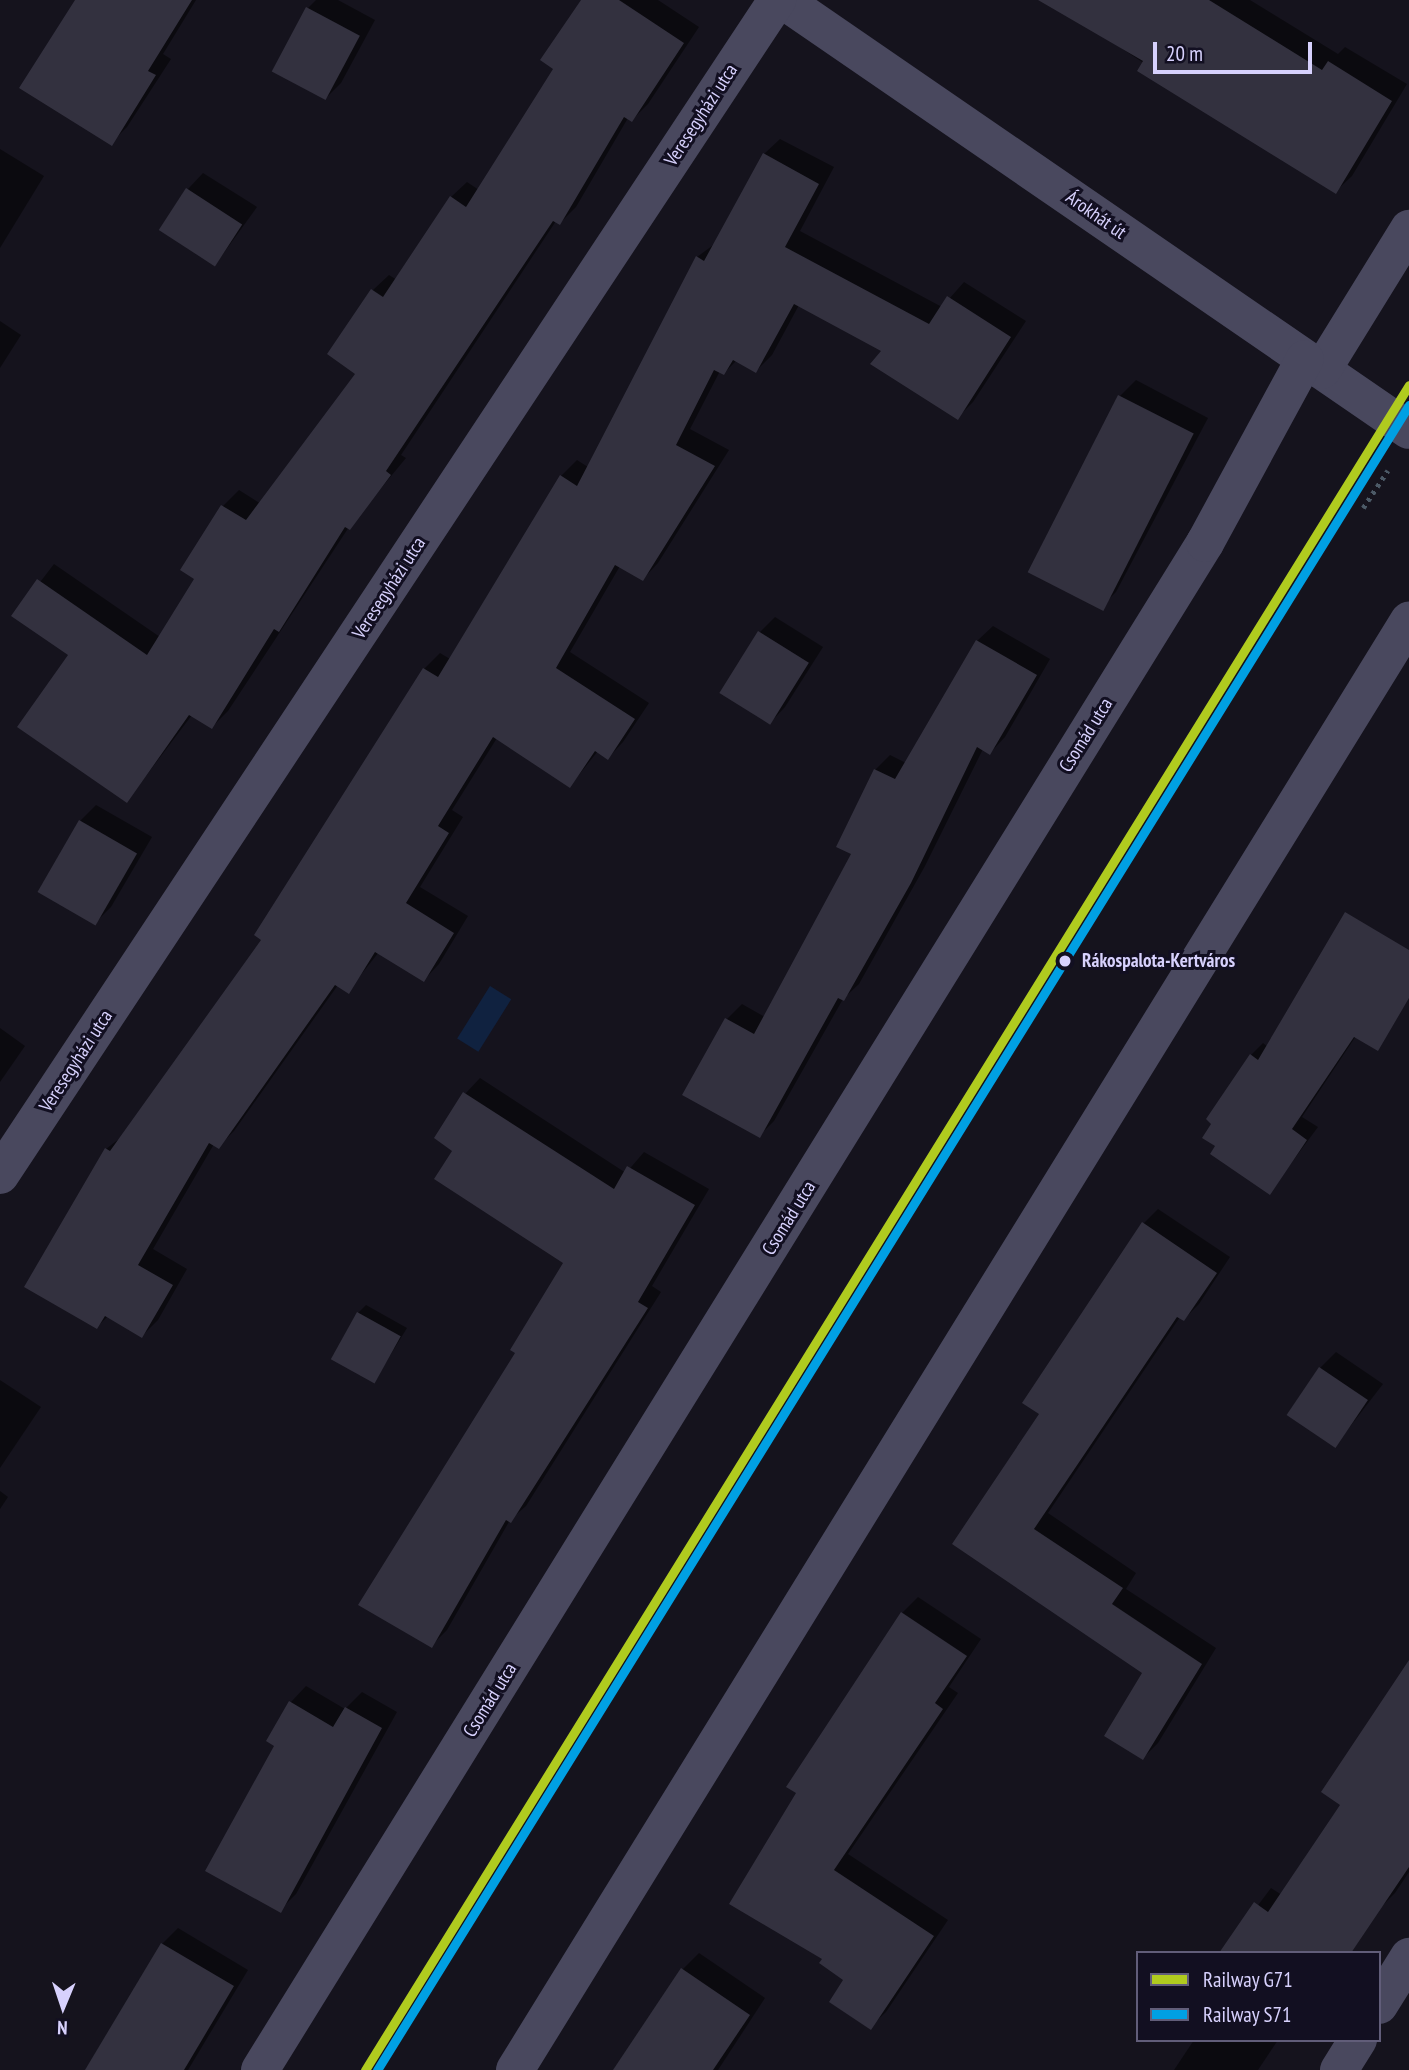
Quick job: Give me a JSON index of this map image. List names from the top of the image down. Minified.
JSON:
{"streets":{"street":["Veresegyházi utca","Árokhát út","Csomád utca"]},"crossings":[["Árokhát út","Csomád utca"]],"places":["Rákospalota-Kertváros"],"lines":["rail line G71","rail line S71"],"legend":["Railway G71","Railway S71"],"scale_bar":"20 m","north":"bottom"}
